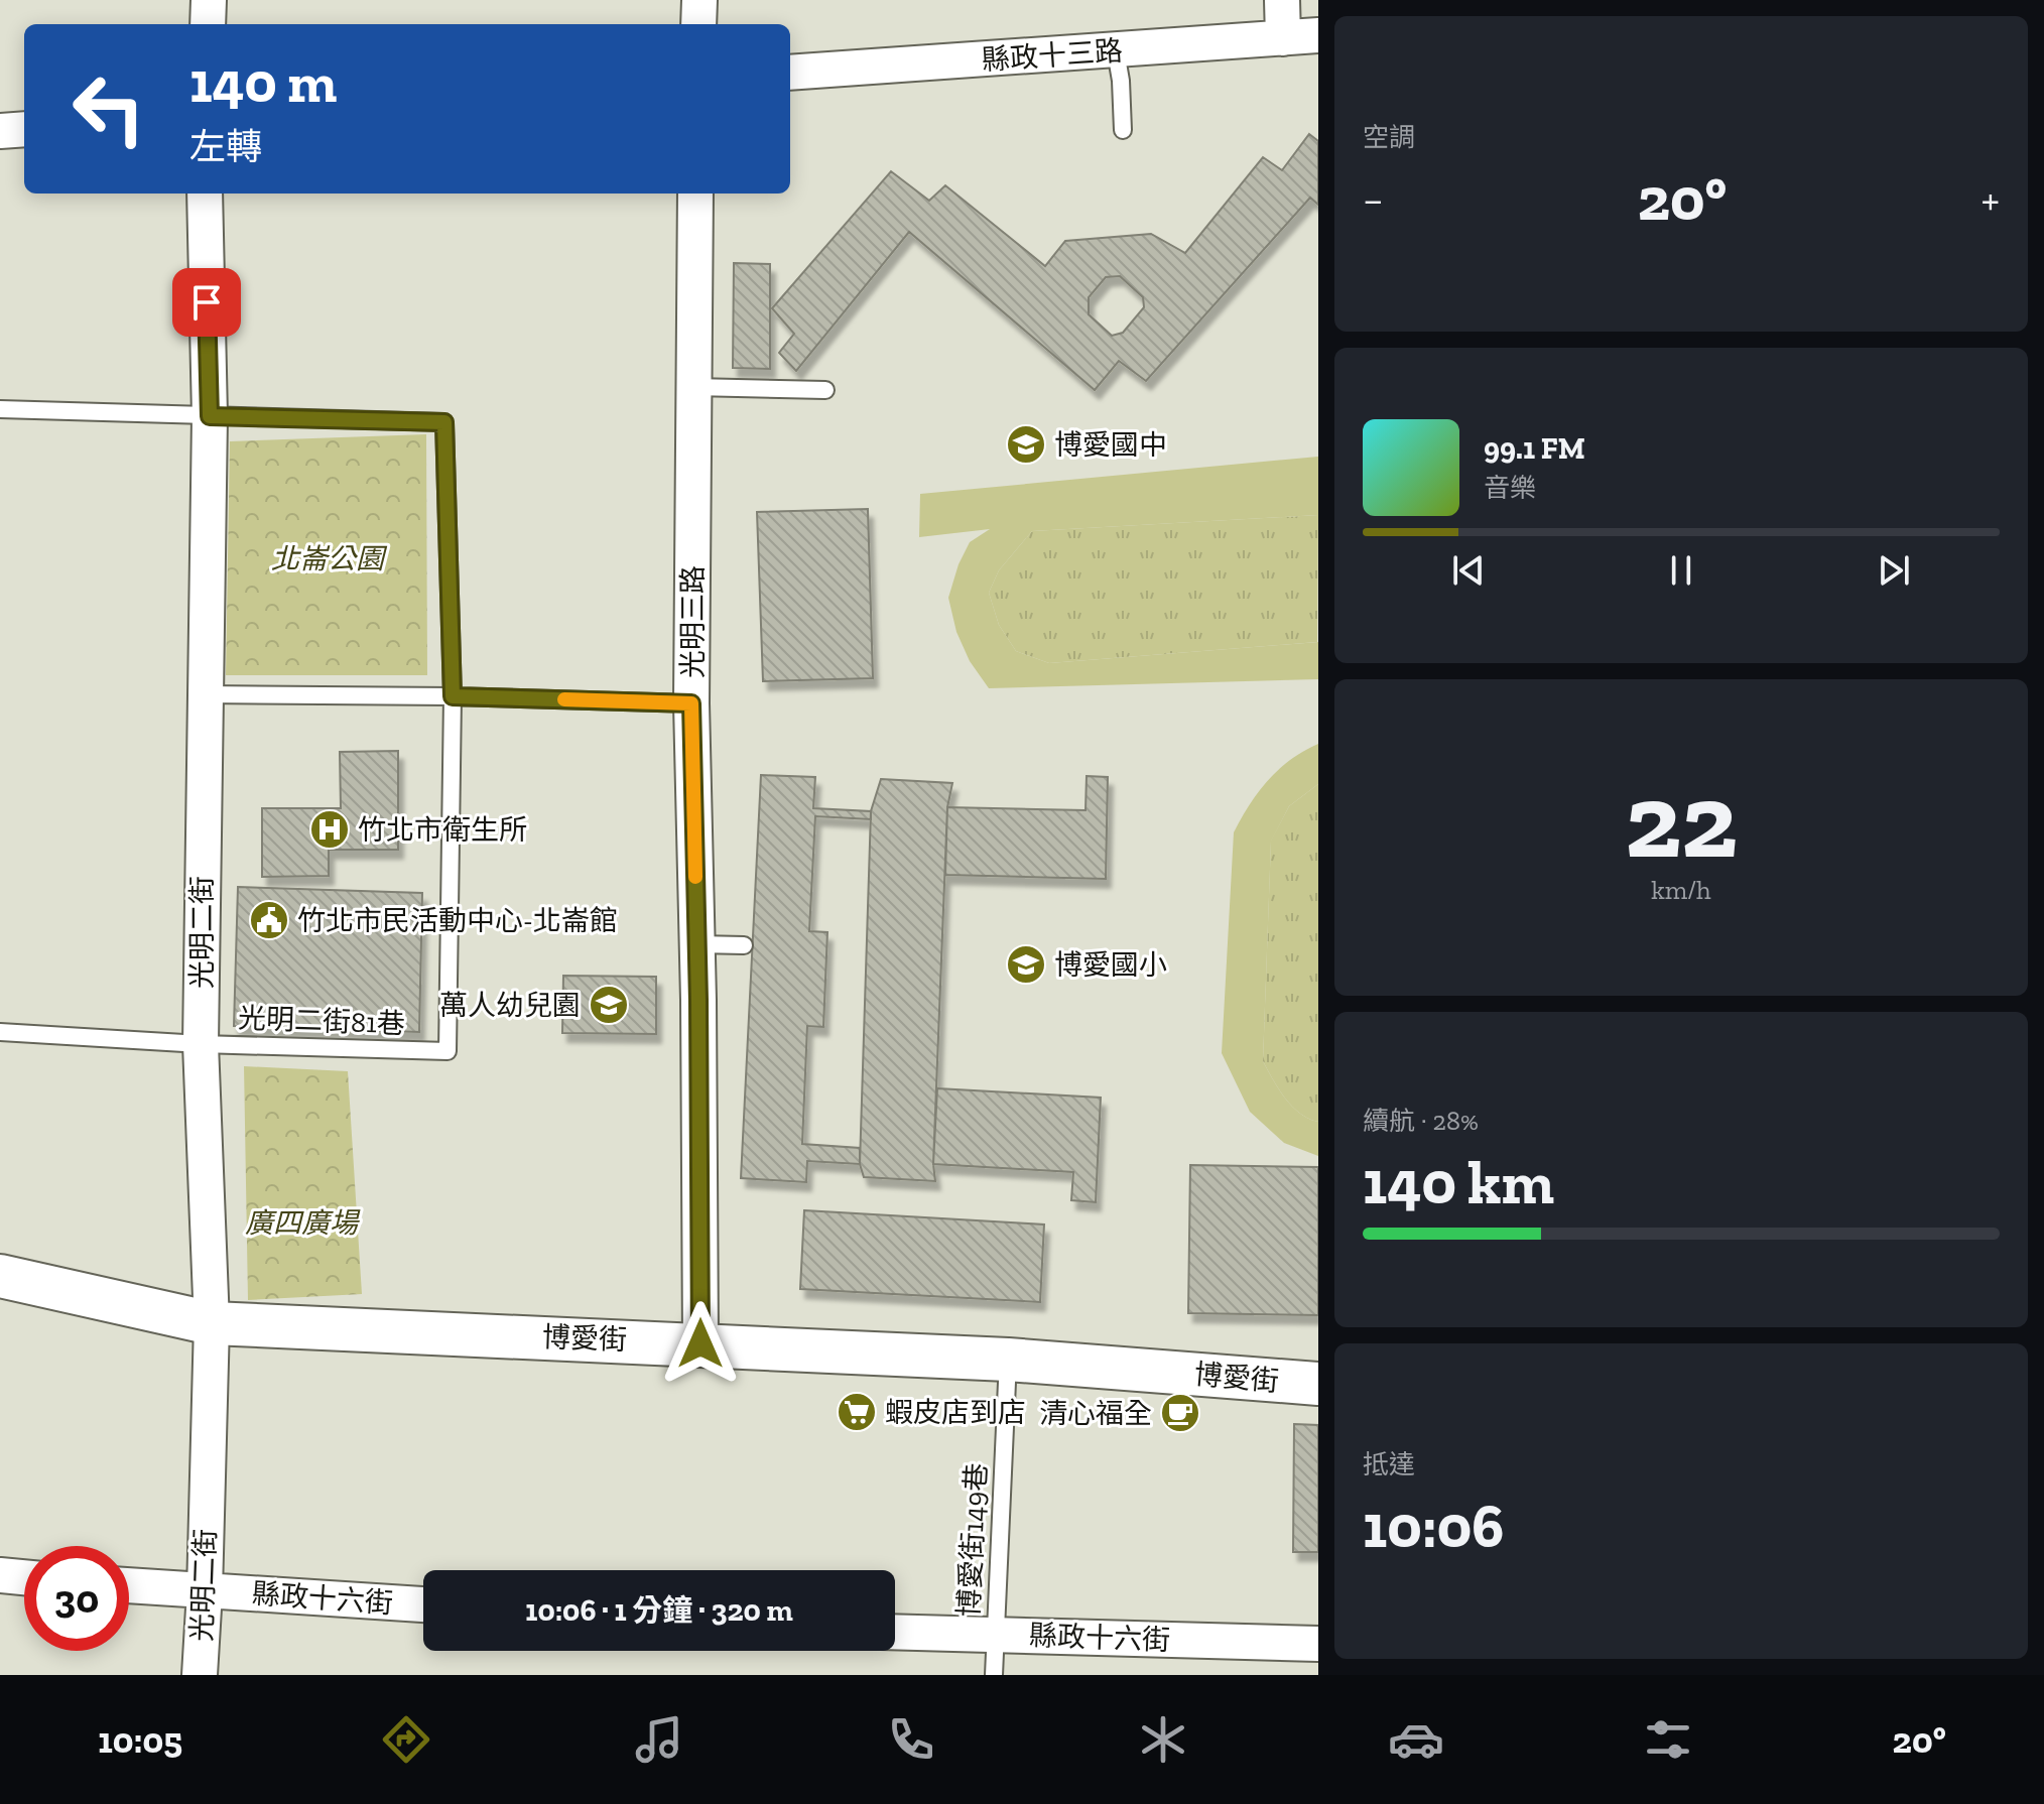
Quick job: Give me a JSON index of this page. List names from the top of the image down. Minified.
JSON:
{"streets":{"street":["縣政十三路","光明三路","光明二街","博愛街","縣政十六街"],"lane":["光明二街81巷","博愛街149巷"]},"crossings":[["光明三路","博愛街"],["光明二街","光明二街81巷"],["光明二街","博愛街"],["光明二街","縣政十六街"],["博愛街","博愛街149巷"],["博愛街149巷","縣政十六街"]],"parks":["北崙公園","廣四廣場"],"places":{"school or university":["博愛國中","博愛國小","萬人幼兒園"],"hospital":["竹北市衛生所"],"public building":["竹北市民活動中心-北崙館"],"supermarket":["蝦皮店到店"],"cafe":["清心福全"]},"page":{"tile":["空調",["22","km/h"],["續航 · 28%","140 km"],["抵達","10:06"]],"turn":["140 m","左轉"],"heat":["−","20°","+"],"song":["99.1 FM","音樂"],"limit":"30","trip":"10:06 · 1 分鐘 · 320 m","tabs":["10:05","20°"]}}
